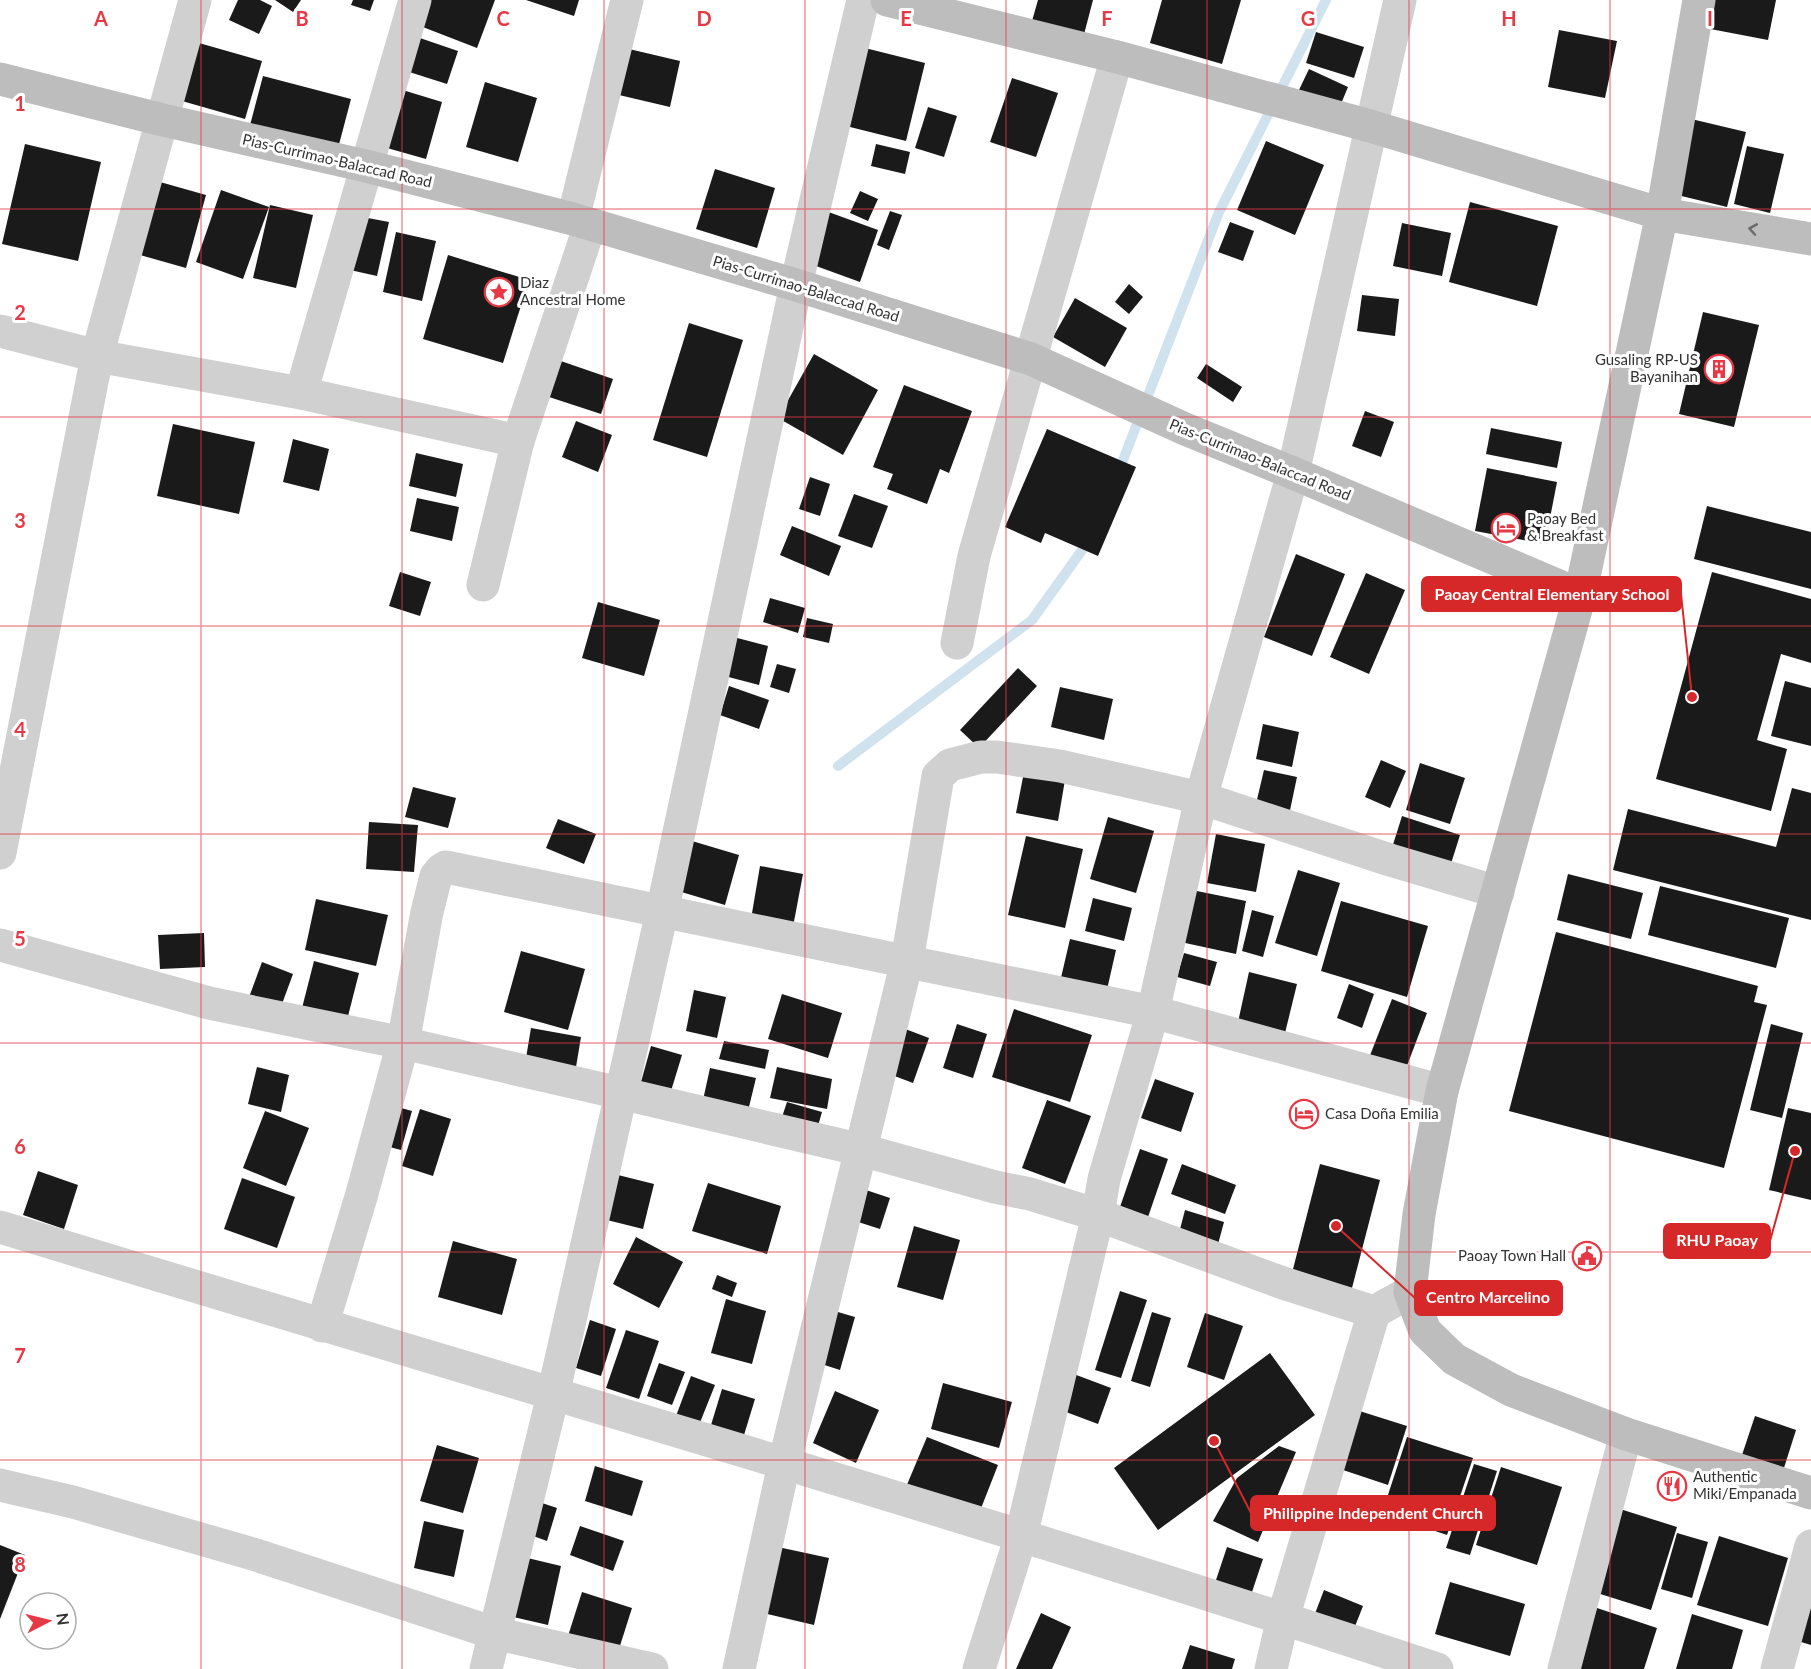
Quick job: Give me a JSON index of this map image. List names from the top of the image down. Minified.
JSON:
{"streets":{"main road":["Pias-Currimao-Balaccad Road"]},"places":{"place":["Diaz Ancestral Home"],"building":["Gusaling RP-US Bayanihan"],"hotel":["Paoay Bed & Breakfast","Casa Doña Emilia"],"other":["Paoay Central Elementary School","RHU Paoay","Centro Marcelino","Philippine Independent Church"],"public building":["Paoay Town Hall"],"restaurant":["Authentic Miki/Empanada"]},"north":"right","grid":{"columns":["A","B","C","D","E","F","G","H","I"],"rows":["1","2","3","4","5","6","7","8"]}}
